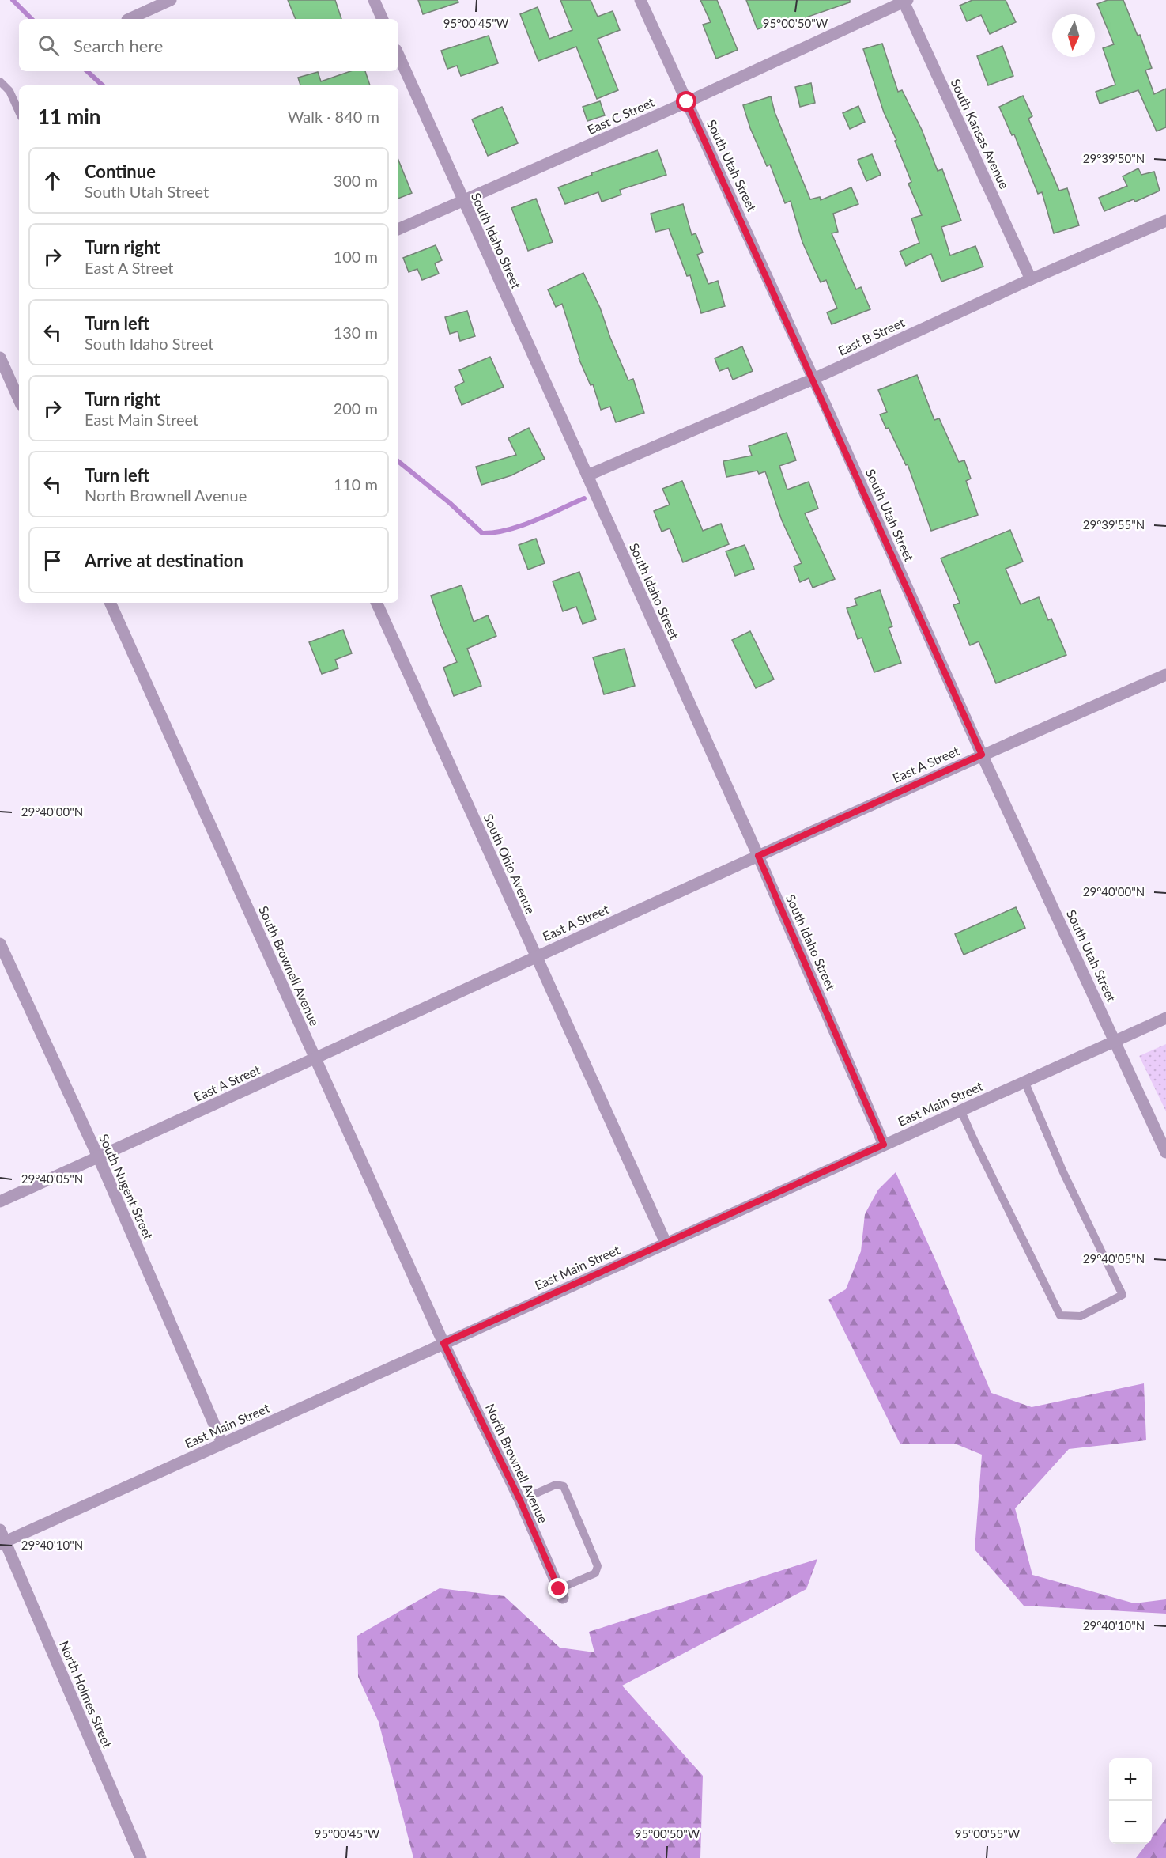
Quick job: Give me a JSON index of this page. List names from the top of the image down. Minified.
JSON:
{"streets":{"street":["East C Street","South Kansas Avenue","South Utah Street","South Idaho Street","East B Street","East A Street","South Ohio Avenue","South Brownell Avenue","East Main Street","South Nugent Street","North Brownell Avenue","North Holmes Street"]},"crossings":[["East C Street","South Kansas Avenue"],["East C Street","South Utah Street"],["East C Street","South Idaho Street"],["South Kansas Avenue","East B Street"],["South Utah Street","East B Street"],["South Utah Street","East A Street"],["South Utah Street","East Main Street"],["South Idaho Street","East B Street"],["South Idaho Street","East A Street"],["South Idaho Street","East Main Street"],["East A Street","South Ohio Avenue"],["East A Street","South Brownell Avenue"],["East A Street","South Nugent Street"],["South Ohio Avenue","East Main Street"],["South Brownell Avenue","East Main Street"],["South Brownell Avenue","North Brownell Avenue"],["East Main Street","South Nugent Street"],["East Main Street","North Brownell Avenue"],["East Main Street","North Holmes Street"]],"north":"bottom","page":{"search":"Search here","heading":["11 min","Walk · 840 m"],"list":[["Continue","South Utah Street","300 m"],["Turn right","East A Street","100 m"],["Turn left","South Idaho Street","130 m"],["Turn right","East Main Street","200 m"],["Turn left","North Brownell Avenue","110 m"],"Arrive at destination"],"map_buttons":["+","−"]},"coordinates":["95°00'45\"W","95°00'50\"W","29°39'50\"N","29°39'55\"N","29°40'00\"N","29°40'05\"N","29°40'10\"N","95°00'55\"W"]}
